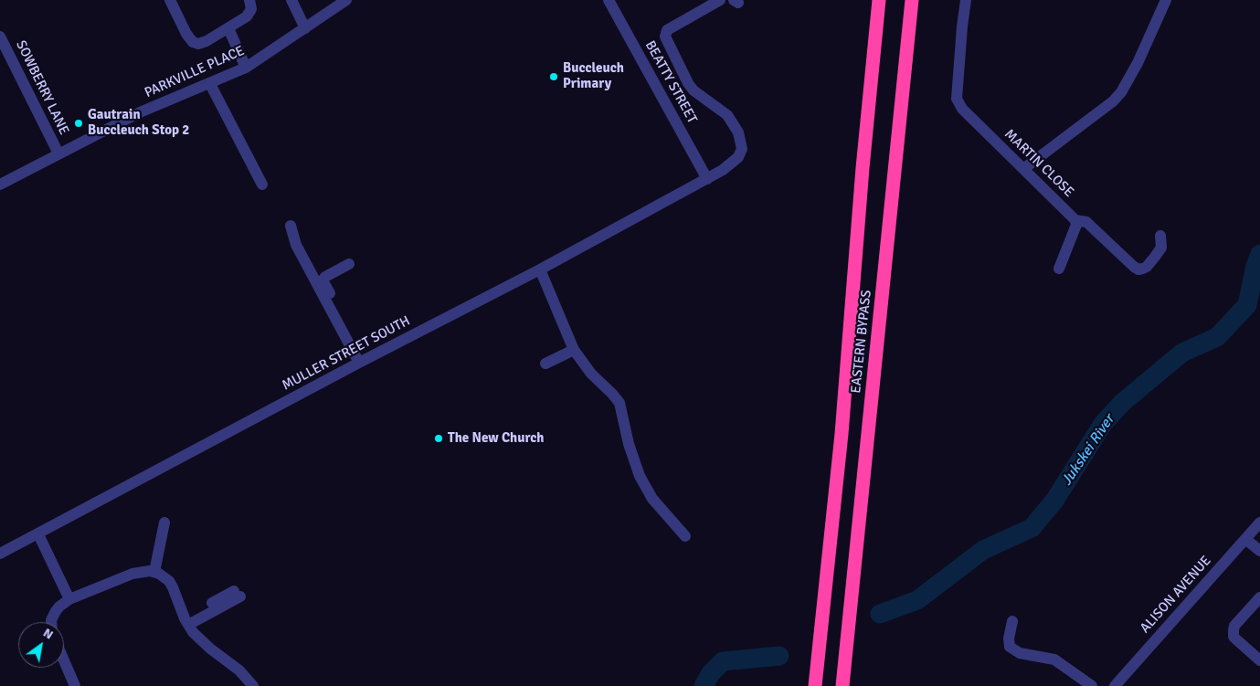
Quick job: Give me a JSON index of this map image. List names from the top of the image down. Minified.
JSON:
{"streets":{"highway":["EASTERN BYPASS"],"street":["PARKVILLE PLACE","BEATTY STREET","SOWBERRY LANE","MARTIN CLOSE","MULLER STREET SOUTH","ALISON AVENUE"]},"crossings":[["PARKVILLE PLACE","SOWBERRY LANE"],["BEATTY STREET","MULLER STREET SOUTH"]],"water":["Jukskei River"],"places":["Buccleuch Primary","Gautrain Buccleuch Stop 2","The New Church"],"north":"top right"}
